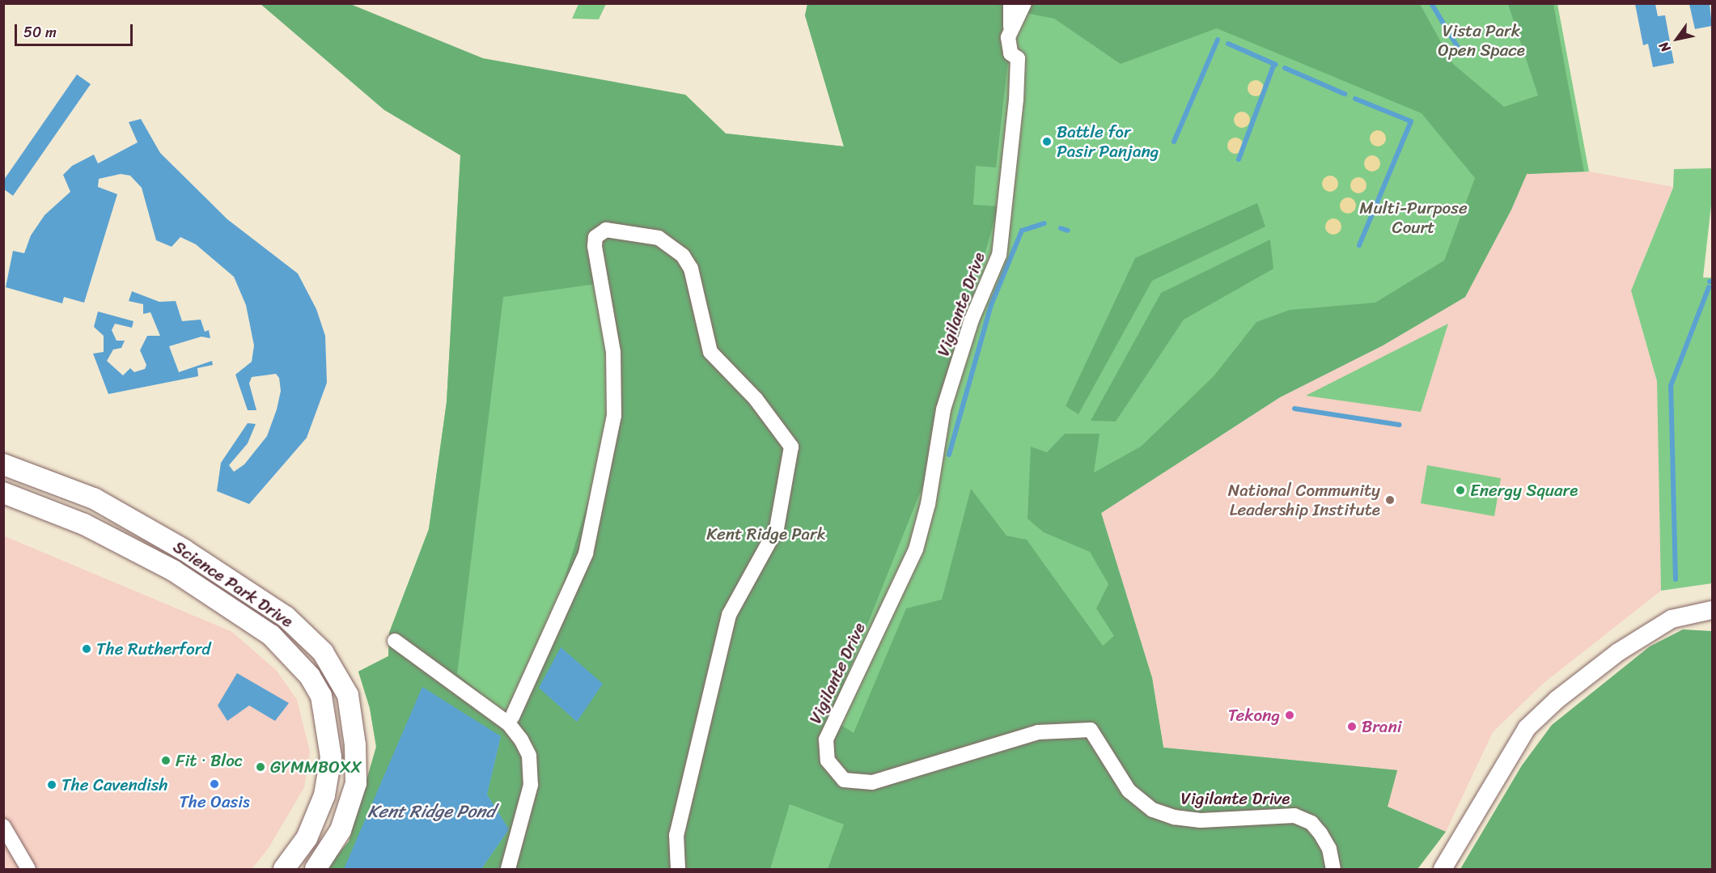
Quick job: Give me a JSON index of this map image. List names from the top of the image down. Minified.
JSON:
{"streets":{"main road":["Science Park Drive"],"street":["Vigilante Drive"]},"water":["Kent Ridge Pond"],"parks":["Vista Park Open Space","Multi-Purpose Court","Kent Ridge Park"],"places":["Battle for Pasir Panjang","Energy Square","National Community Leadership Institute","The Rutherford","Tekong","Brani","Fit · Bloc","GYMMBOXX","The Oasis","The Cavendish"],"scale_bar":"50 m","north":"bottom left"}
